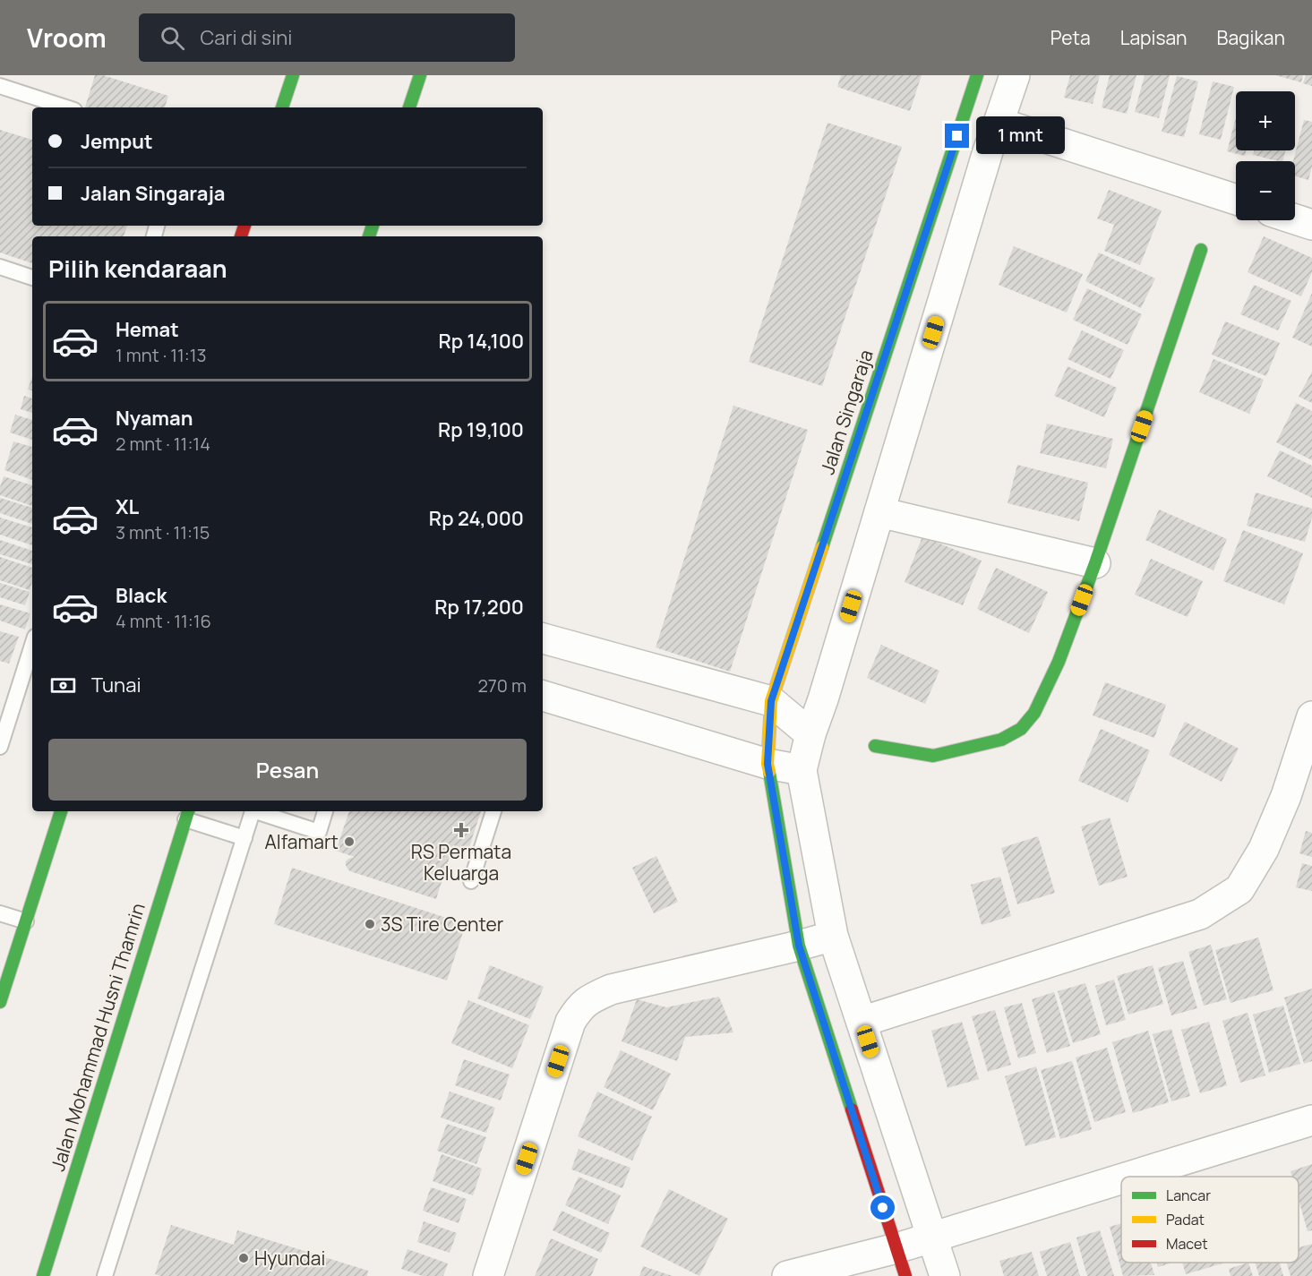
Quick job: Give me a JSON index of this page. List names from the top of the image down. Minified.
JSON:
{"streets":{"street":["Jalan Singaraja","Jalan Mohammad Husni Thamrin"]},"places":{"health":["RS Permata Keluarga"],"other":["Alfamart","3S Tire Center","Hyundai"]},"legend":["Lancar","Padat","Macet"],"page":{"header":"Vroom","search":"Cari di sini","nav":["Peta","Lapisan","Bagikan"],"map_buttons":["+","−"],"banner":["Jemput","Jalan Singaraja"],"bubble":"1 mnt","heading":"Pilih kendaraan","list":[{"name":"Hemat","note":"1 mnt · 11:13","value":"Rp 14,100"},{"name":"Nyaman","note":"2 mnt · 11:14","value":"Rp 19,100"},{"name":"XL","note":"3 mnt · 11:15","value":"Rp 24,000"},{"name":"Black","note":"4 mnt · 11:16","value":"Rp 17,200"}],"pay":["Tunai","270 m"],"buttons":"Pesan"}}
